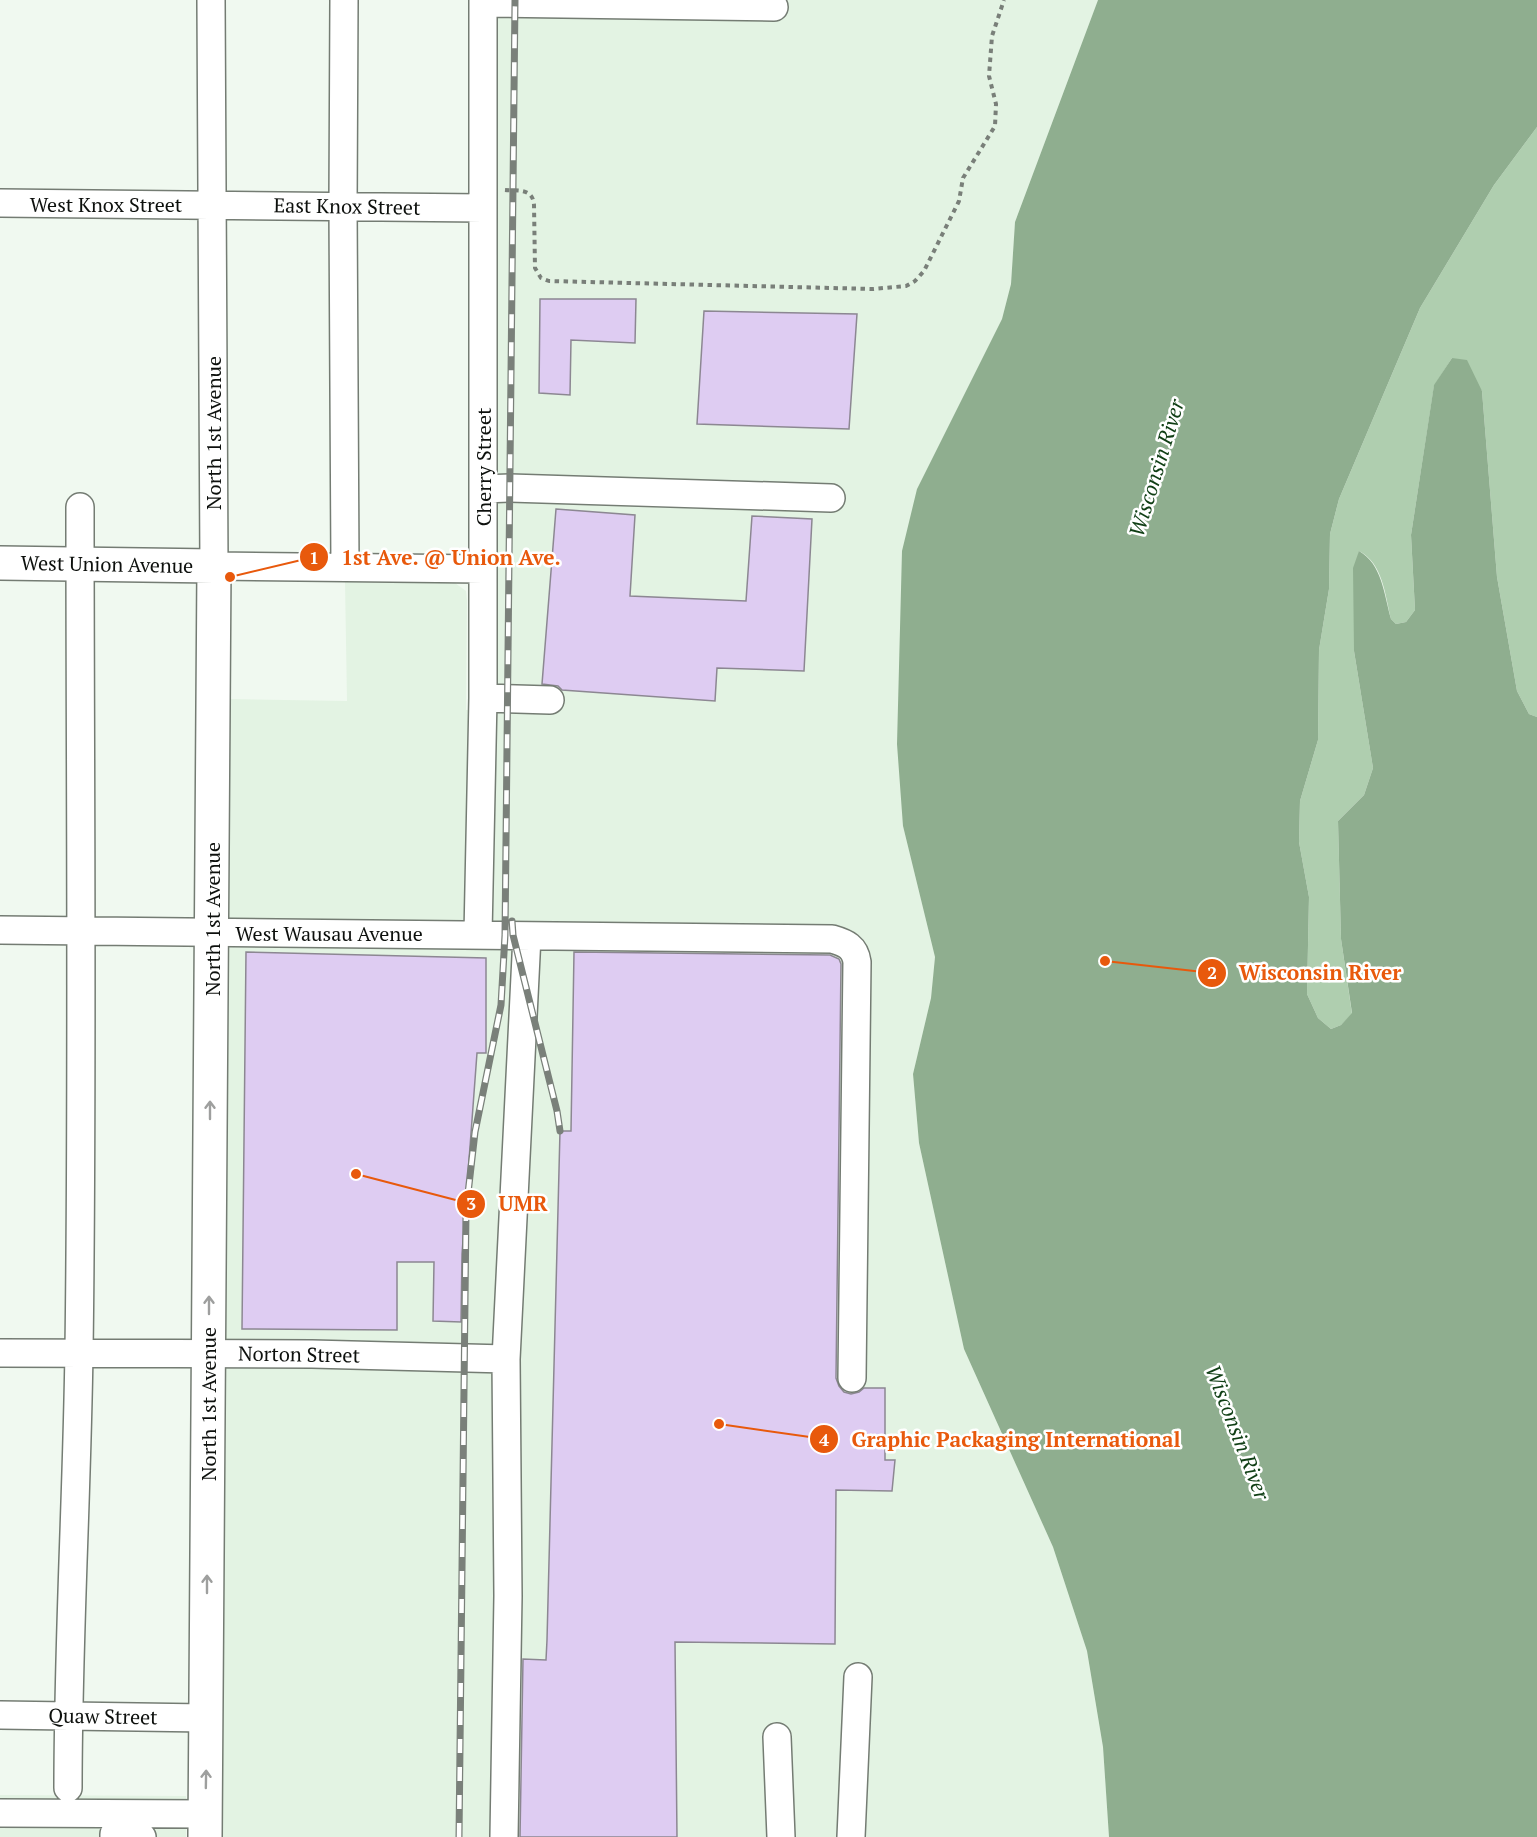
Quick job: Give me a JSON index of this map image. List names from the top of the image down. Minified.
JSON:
{"streets":{"main road":["North 1st Avenue","West Union Avenue"],"street":["West Knox Street","East Knox Street","Cherry Street","West Wausau Avenue","Norton Street","Quaw Street"]},"crossings":[["West Knox Street","East Knox Street"],["West Knox Street","North 1st Avenue"],["East Knox Street","North 1st Avenue"],["East Knox Street","Cherry Street"],["North 1st Avenue","West Union Avenue"],["North 1st Avenue","West Wausau Avenue"],["North 1st Avenue","Norton Street"],["North 1st Avenue","Quaw Street"],["Cherry Street","West Wausau Avenue"]],"water":["Wisconsin River"],"places":["1st Ave. @ Union Ave.","Wisconsin River","UMR","Graphic Packaging International"]}
